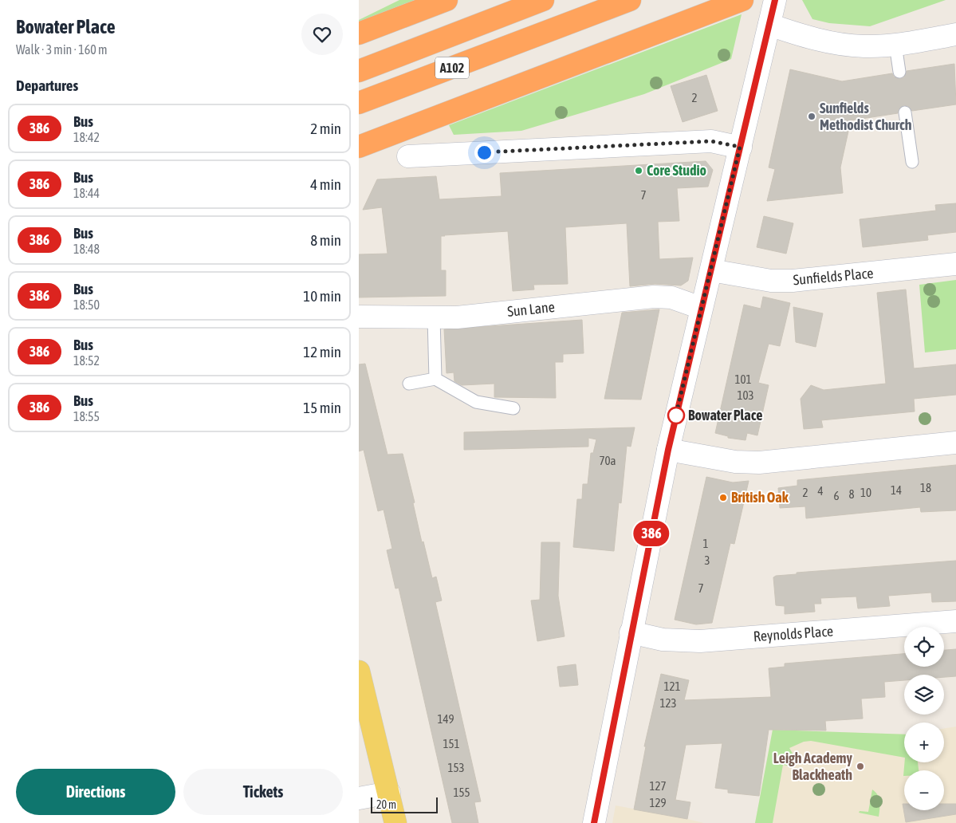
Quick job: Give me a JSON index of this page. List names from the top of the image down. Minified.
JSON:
{"streets":{"highway":["A102"],"street":["Sunfields Place","Sun Lane","Reynolds Place"]},"places":["Sunfields Methodist Church","Core Studio","Bowater Place","British Oak","Leigh Academy Blackheath"],"lines":["bus line 386"],"house_numbers":["2","7","101","103","70a","18","14","4","2","10","8","6","1","3","7","121","123","149","151","153","127","155","129"],"scale_bar":"20 m","page":{"heading":[["Bowater Place","Walk · 3 min · 160 m"],"Departures"],"on_map":"386","list":[{"mark":"386","name":"Bus","note":"18:42","value":"2 min"},{"mark":"386","name":"Bus","note":"18:44","value":"4 min"},{"mark":"386","name":"Bus","note":"18:48","value":"8 min"},{"mark":"386","name":"Bus","note":"18:50","value":"10 min"},{"mark":"386","name":"Bus","note":"18:52","value":"12 min"},{"mark":"386","name":"Bus","note":"18:55","value":"15 min"}],"map_buttons":["+","−"],"buttons":["Directions","Tickets"],"scale":"20 m"}}
